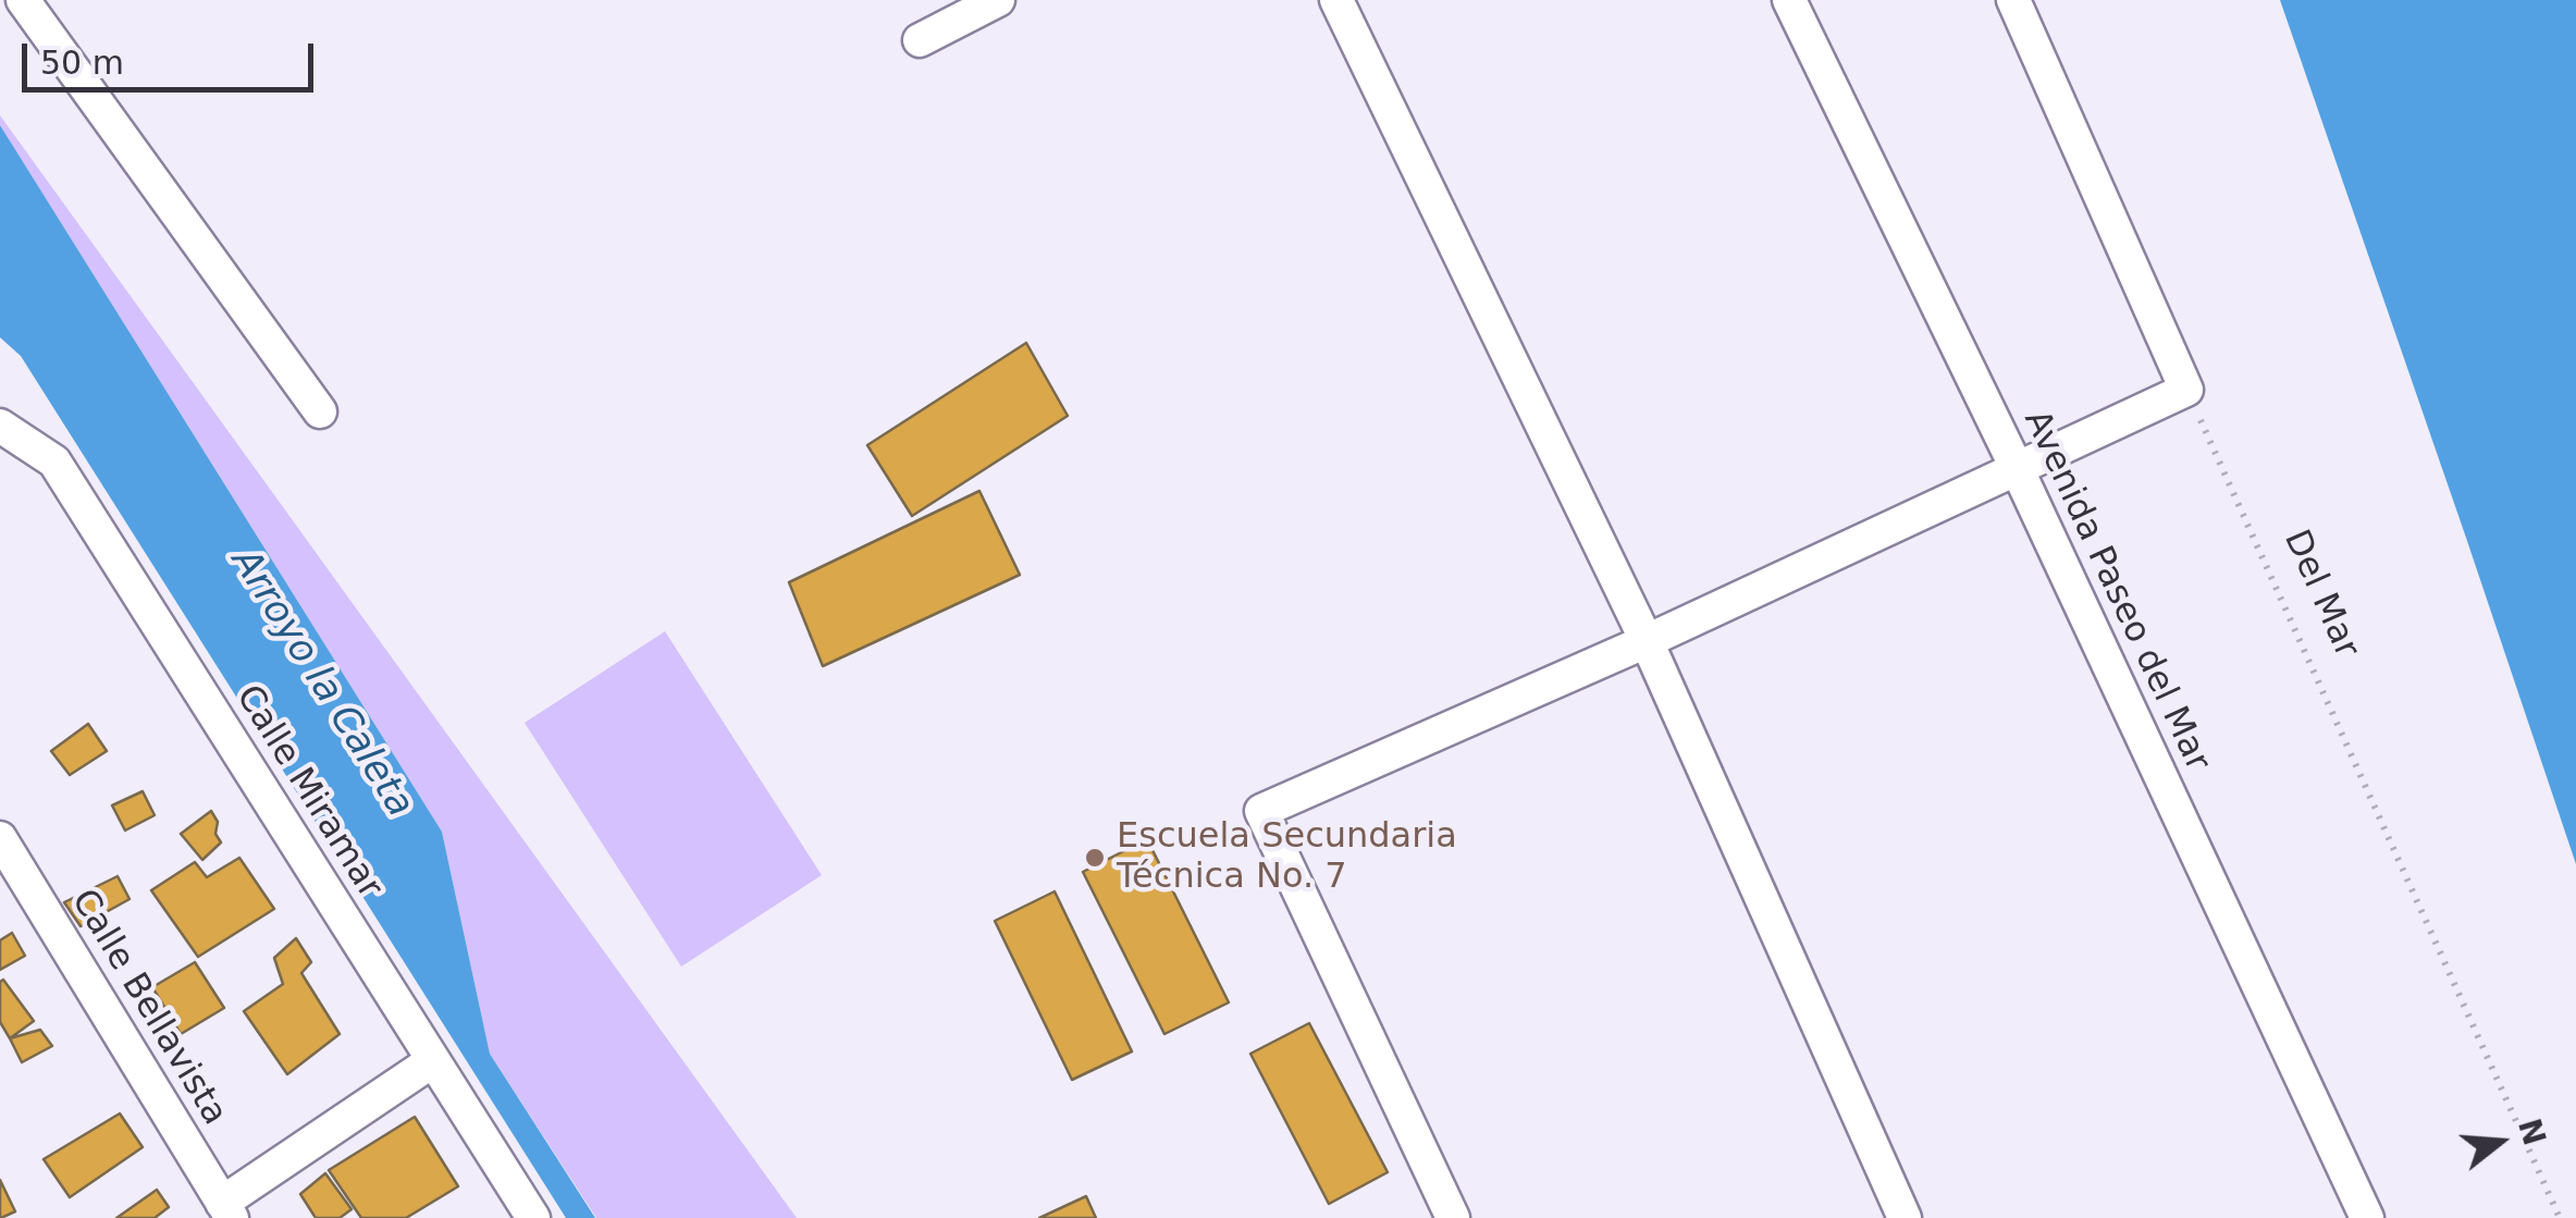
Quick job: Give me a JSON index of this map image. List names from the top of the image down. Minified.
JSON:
{"streets":{"street":["Avenida Paseo del Mar","Calle Miramar","Calle Bellavista"],"path":["Del Mar"]},"water":["Arroyo la Caleta"],"places":["Escuela Secundaria Técnica No. 7"],"scale_bar":"50 m","north":"right"}
